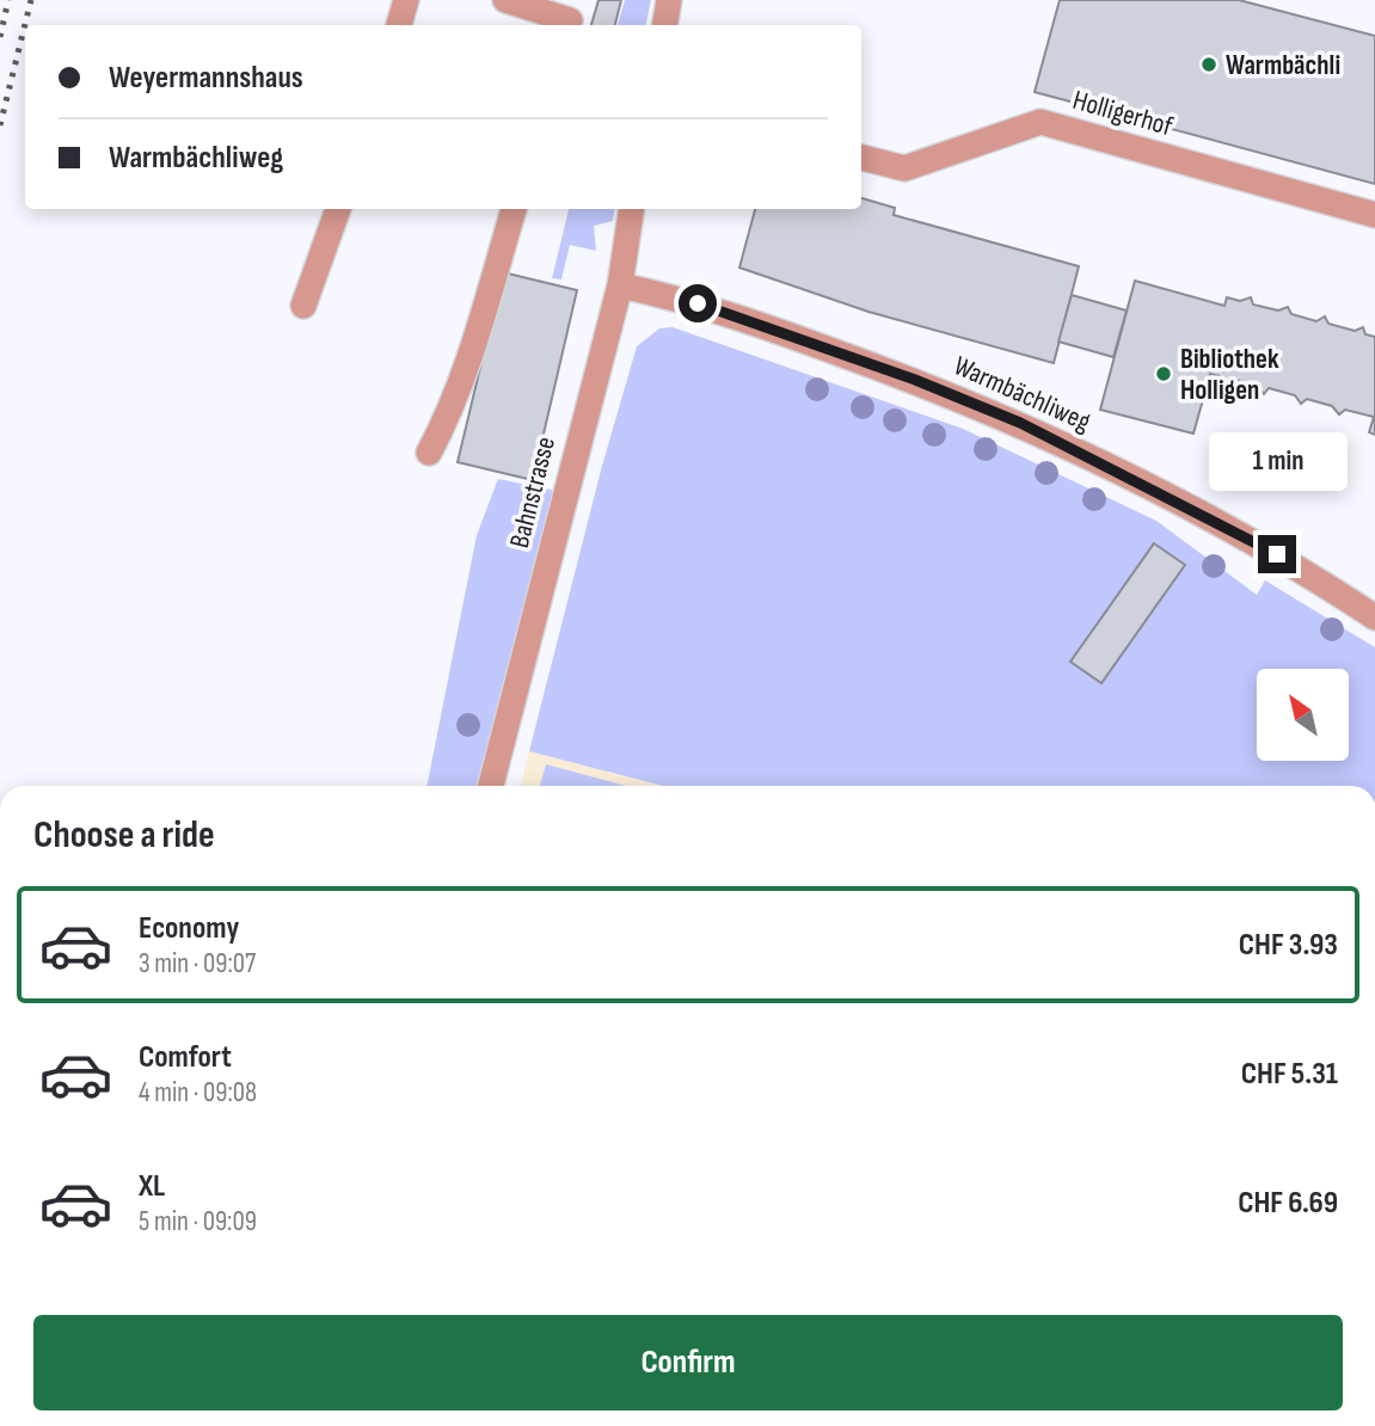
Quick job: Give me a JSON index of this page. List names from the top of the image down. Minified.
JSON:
{"streets":{"street":["Holligerhof","Warmbächliweg","Bahnstrasse"]},"crossings":[["Warmbächliweg","Bahnstrasse"]],"places":["Warmbächli","Bibliothek Holligen"],"north":"top left","page":{"banner":["Weyermannshaus","Warmbächliweg"],"bubble":"1 min","heading":"Choose a ride","list":[{"name":"Economy","note":"3 min · 09:07","value":"CHF 3.93"},{"name":"Comfort","note":"4 min · 09:08","value":"CHF 5.31"},{"name":"XL","note":"5 min · 09:09","value":"CHF 6.69"}],"buttons":"Confirm"}}
